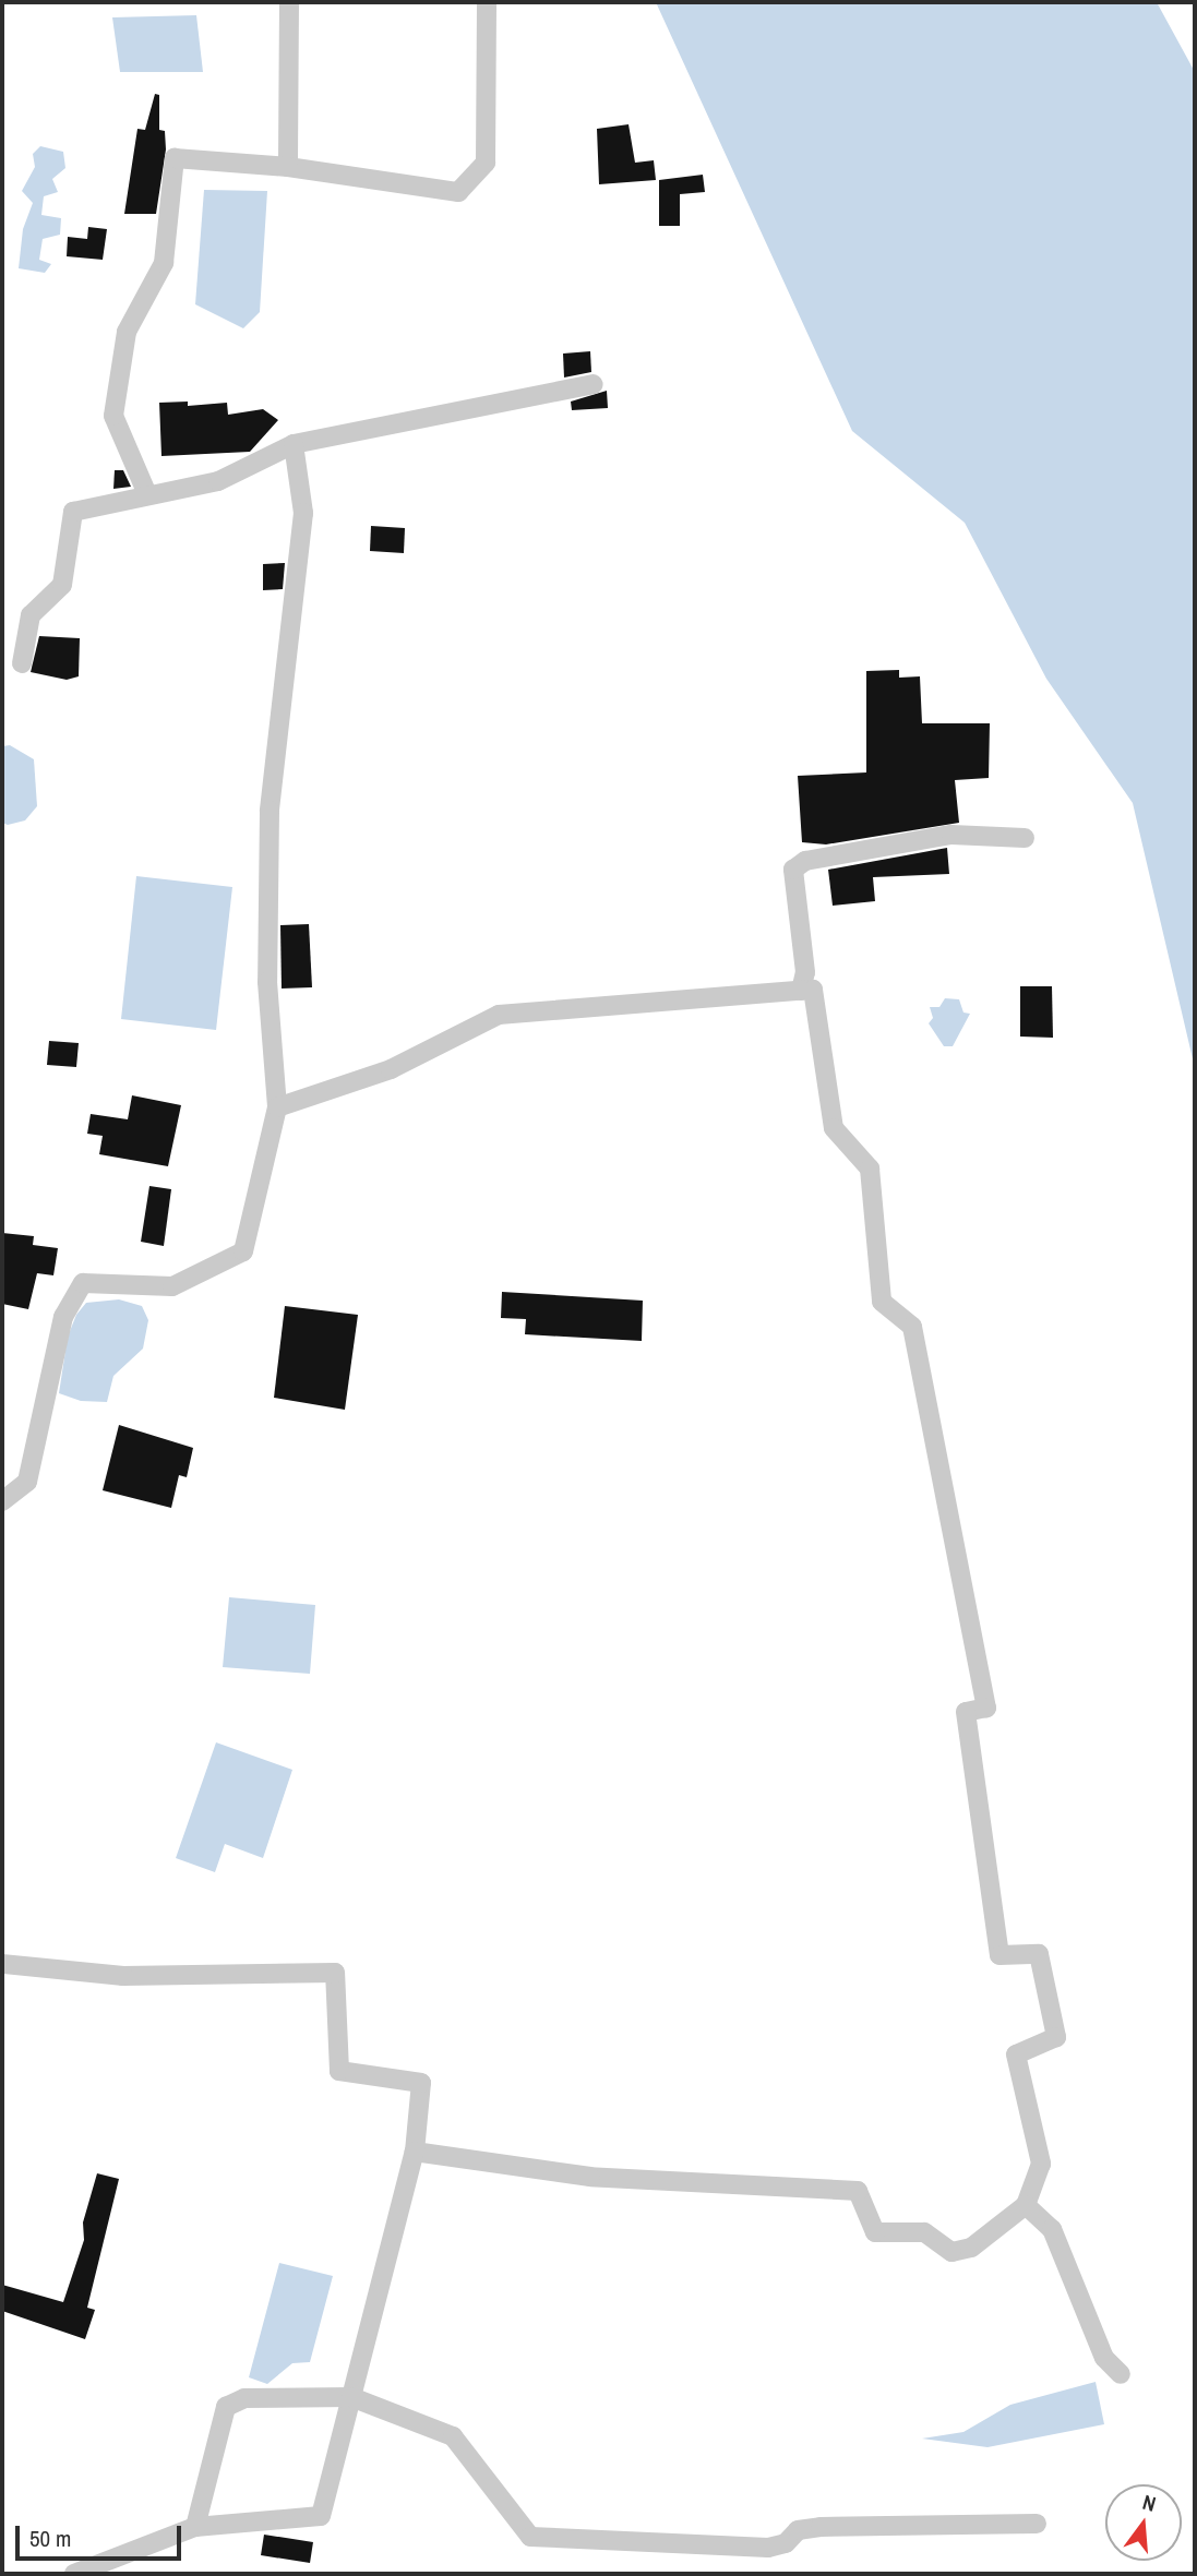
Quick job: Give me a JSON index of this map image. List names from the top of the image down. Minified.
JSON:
{"scale_bar":"50 m","north":"top"}
